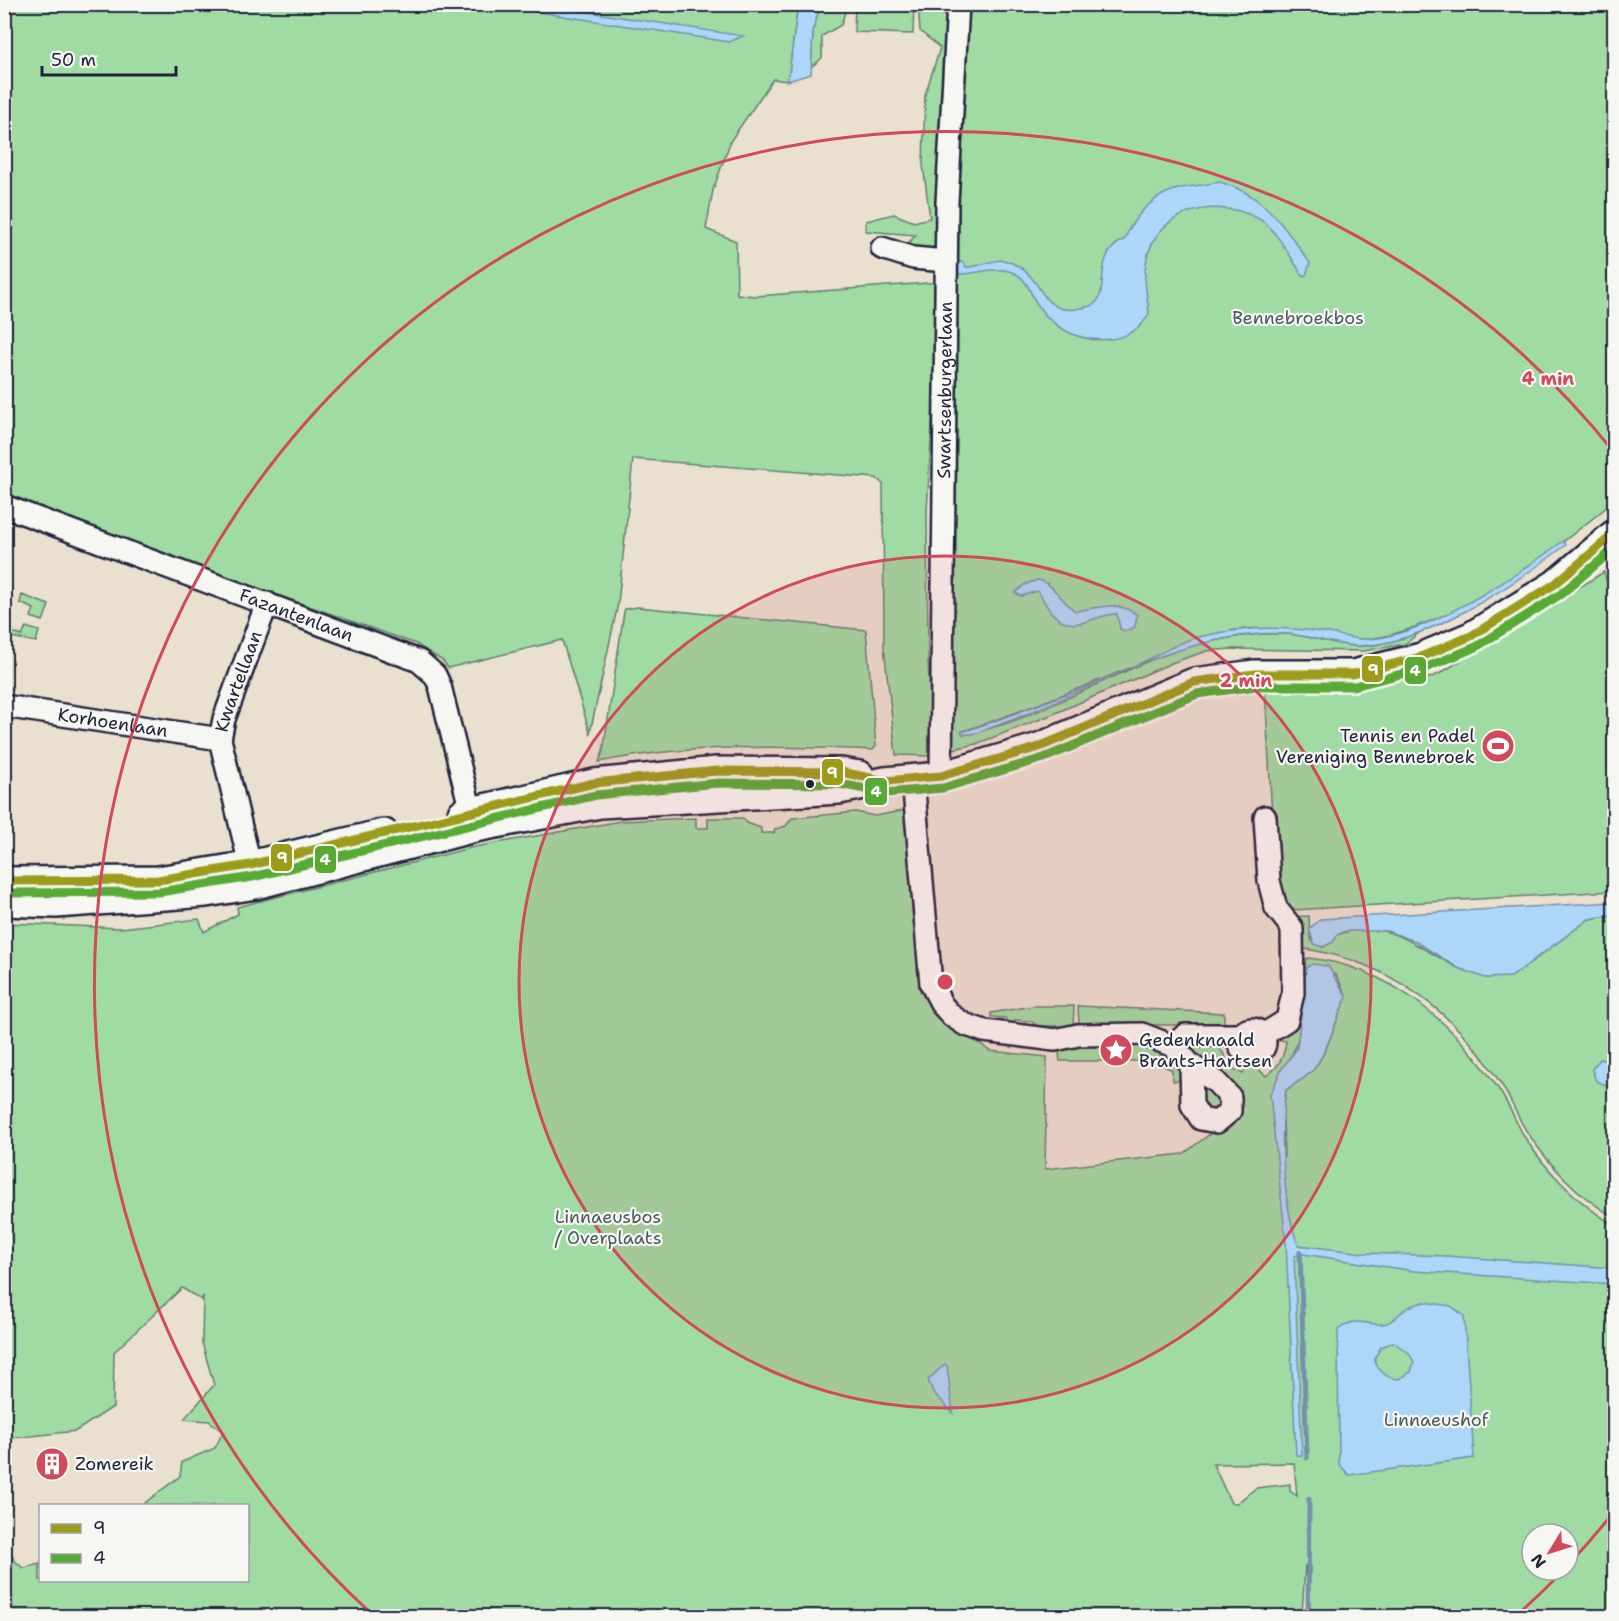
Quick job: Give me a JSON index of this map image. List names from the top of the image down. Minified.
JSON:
{"streets":{"street":["Swartsenburgerlaan","Fazantenlaan","Kwartellaan","Korhoenlaan"]},"crossings":[["Fazantenlaan","Kwartellaan"],["Kwartellaan","Korhoenlaan"]],"parks":["Bennebroekbos","Linnaeusbos / Overplaats","Linnaeushof"],"places":{"sports":["Tennis en Padel Vereniging Bennebroek"],"place":["Gedenknaald Brants-Hartsen"],"building":["Zomereik"]},"lines":["transit line 9","transit line 4"],"legend":["9","4"],"scale_bar":"50 m","north":"bottom left","rings":["4 min","2 min"]}
